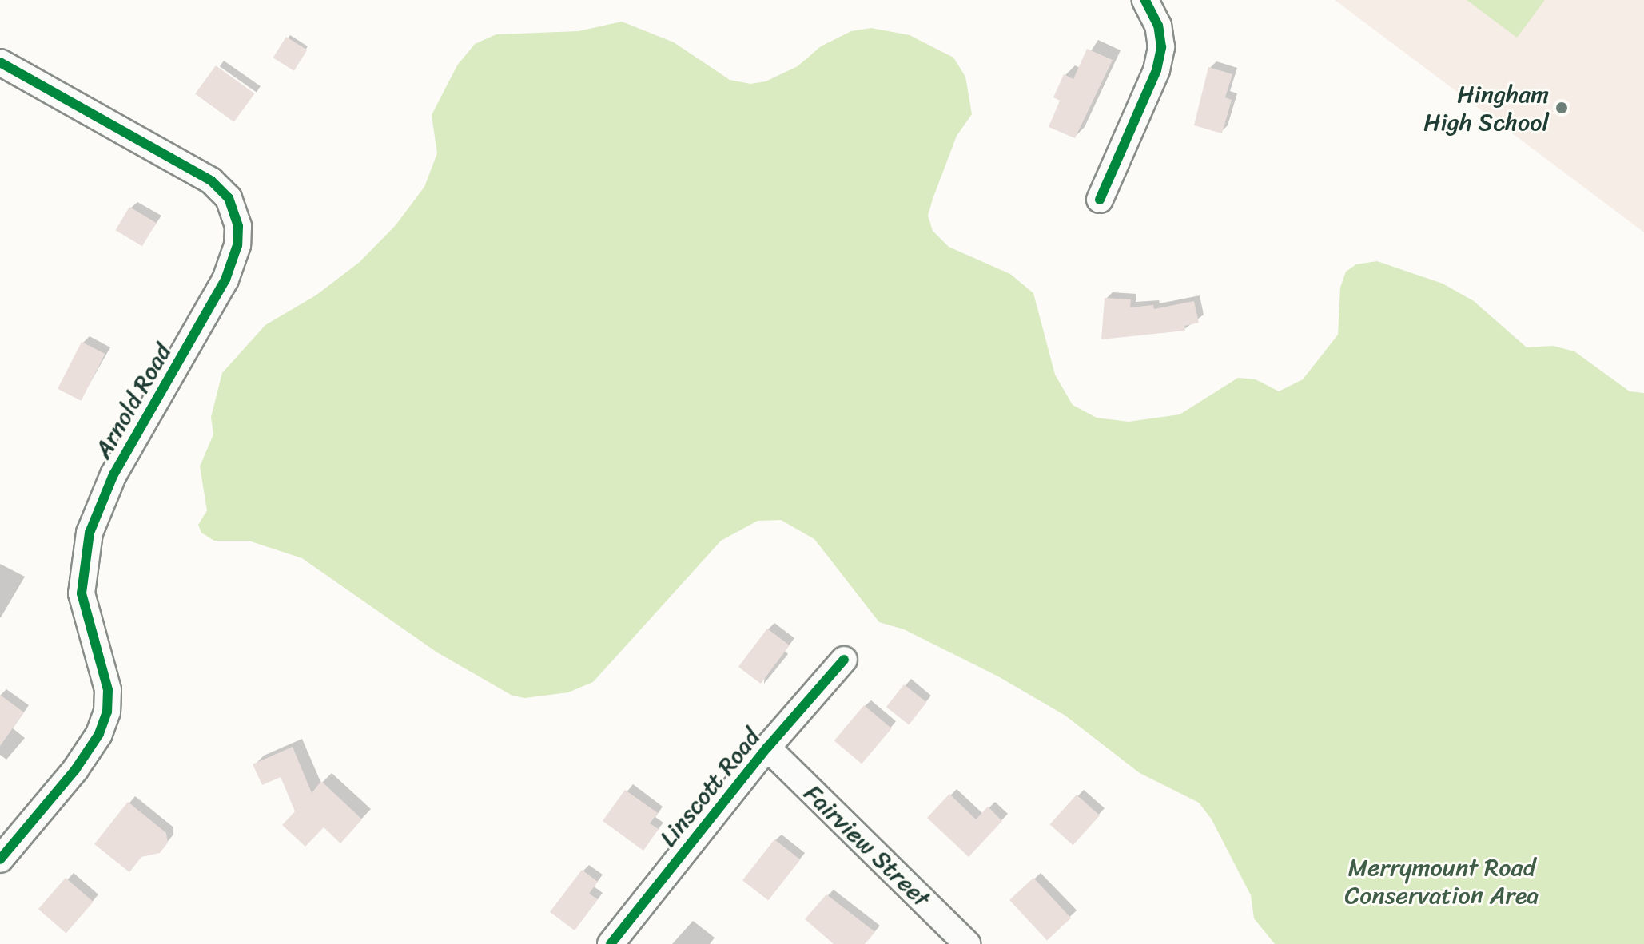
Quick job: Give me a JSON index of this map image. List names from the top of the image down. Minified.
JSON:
{"streets":{"street":["Arnold Road","Linscott Road","Fairview Street"]},"crossings":[["Linscott Road","Fairview Street"]],"parks":["Merrymount Road Conservation Area"],"places":["Hingham High School"]}
